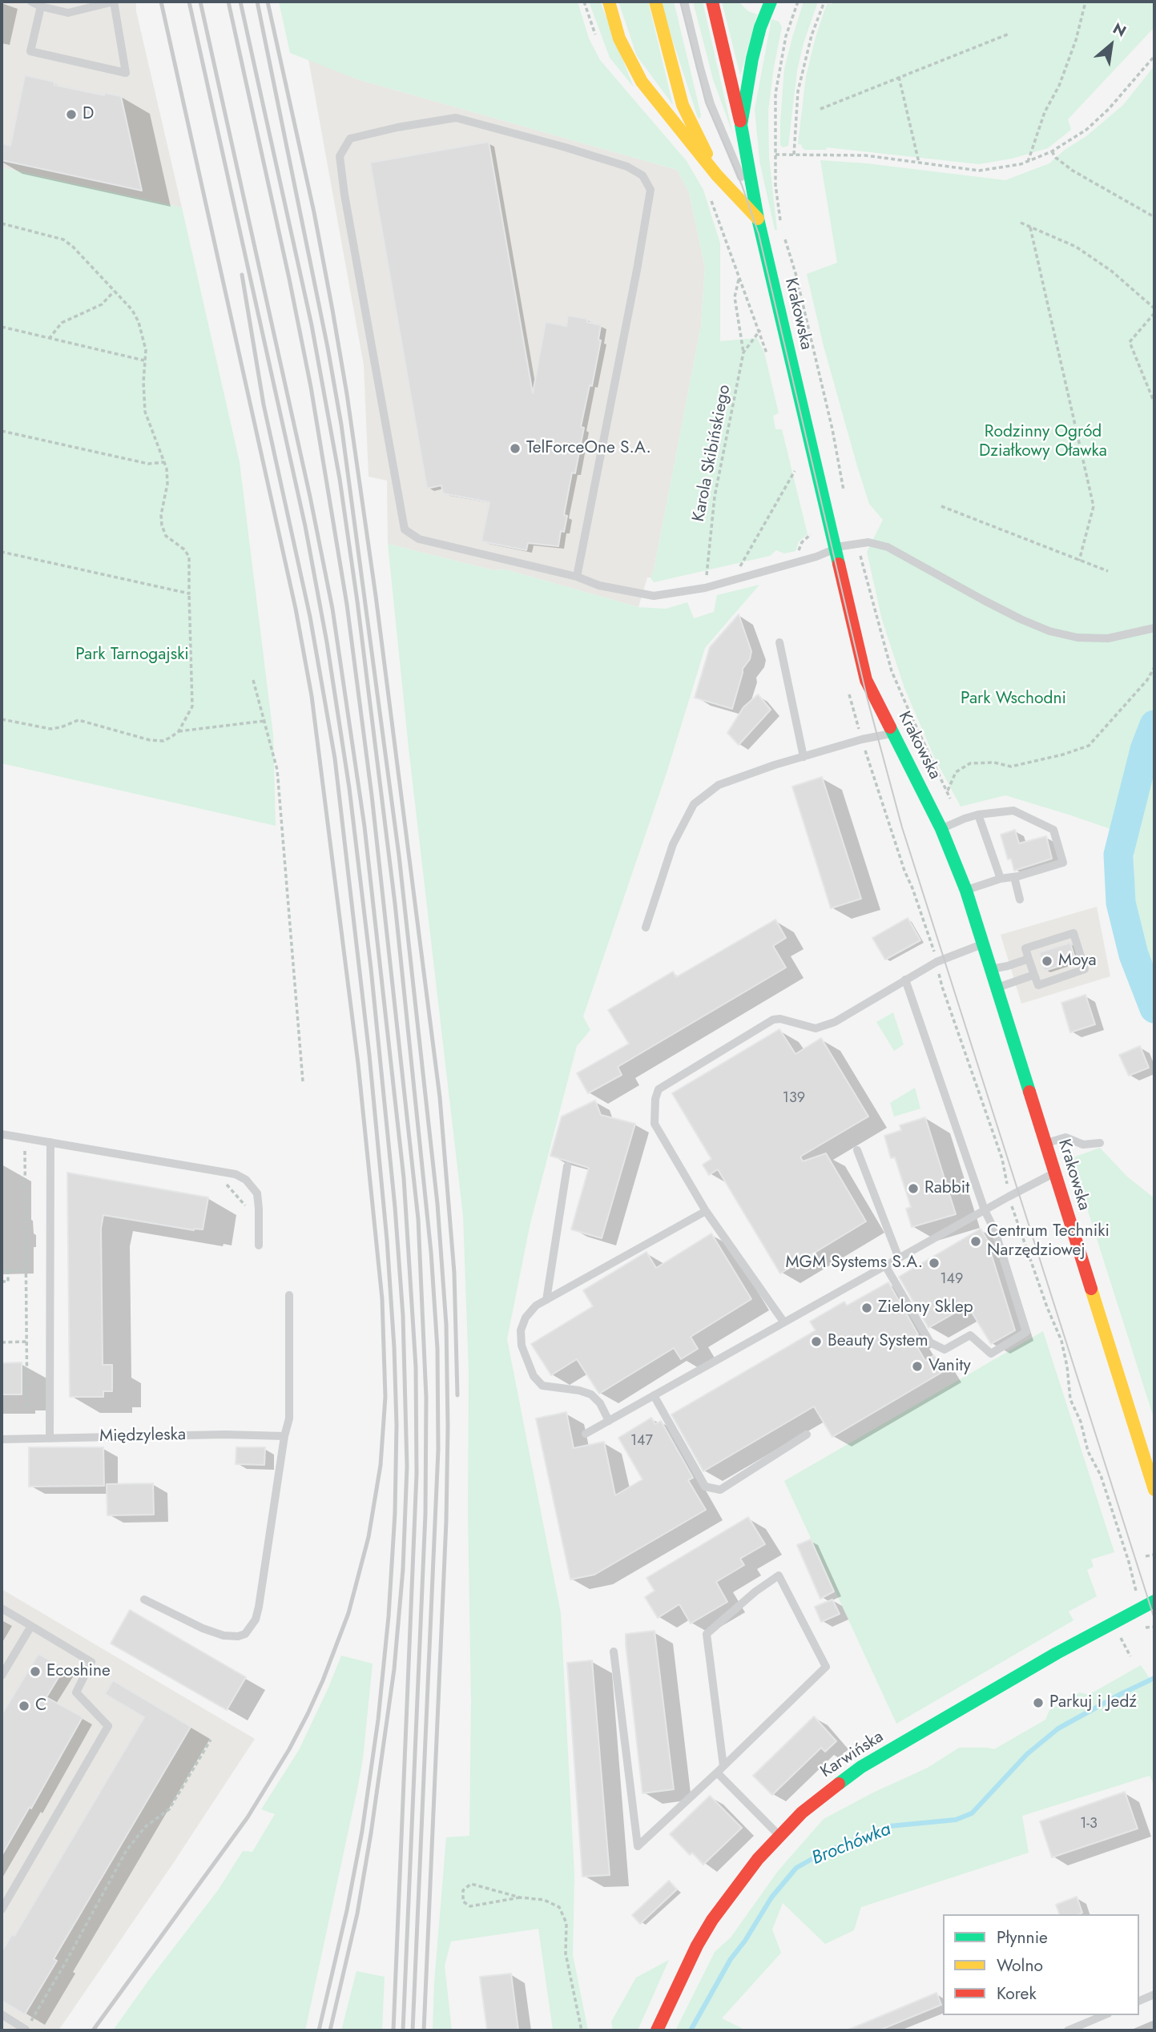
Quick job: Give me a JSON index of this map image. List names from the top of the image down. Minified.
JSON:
{"streets":{"main road":["Krakowska","Karwińska"],"lane":["Międzyleska"],"path":["Karola Skibińskiego"]},"water":["Brochówka"],"parks":["Rodzinny Ogród Działkowy Oławka","Park Tarnogajski","Park Wschodni"],"places":["D","TelForceOne S.A.","Moya","Rabbit","Centrum Techniki Narzędziowej","MGM Systems S.A.","Zielony Sklep","Beauty System","Vanity","Ecoshine","Parkuj i Jedź","C"],"house_numbers":["139","149","147","1-3"],"legend":["Płynnie","Wolno","Korek"],"north":"top right"}
